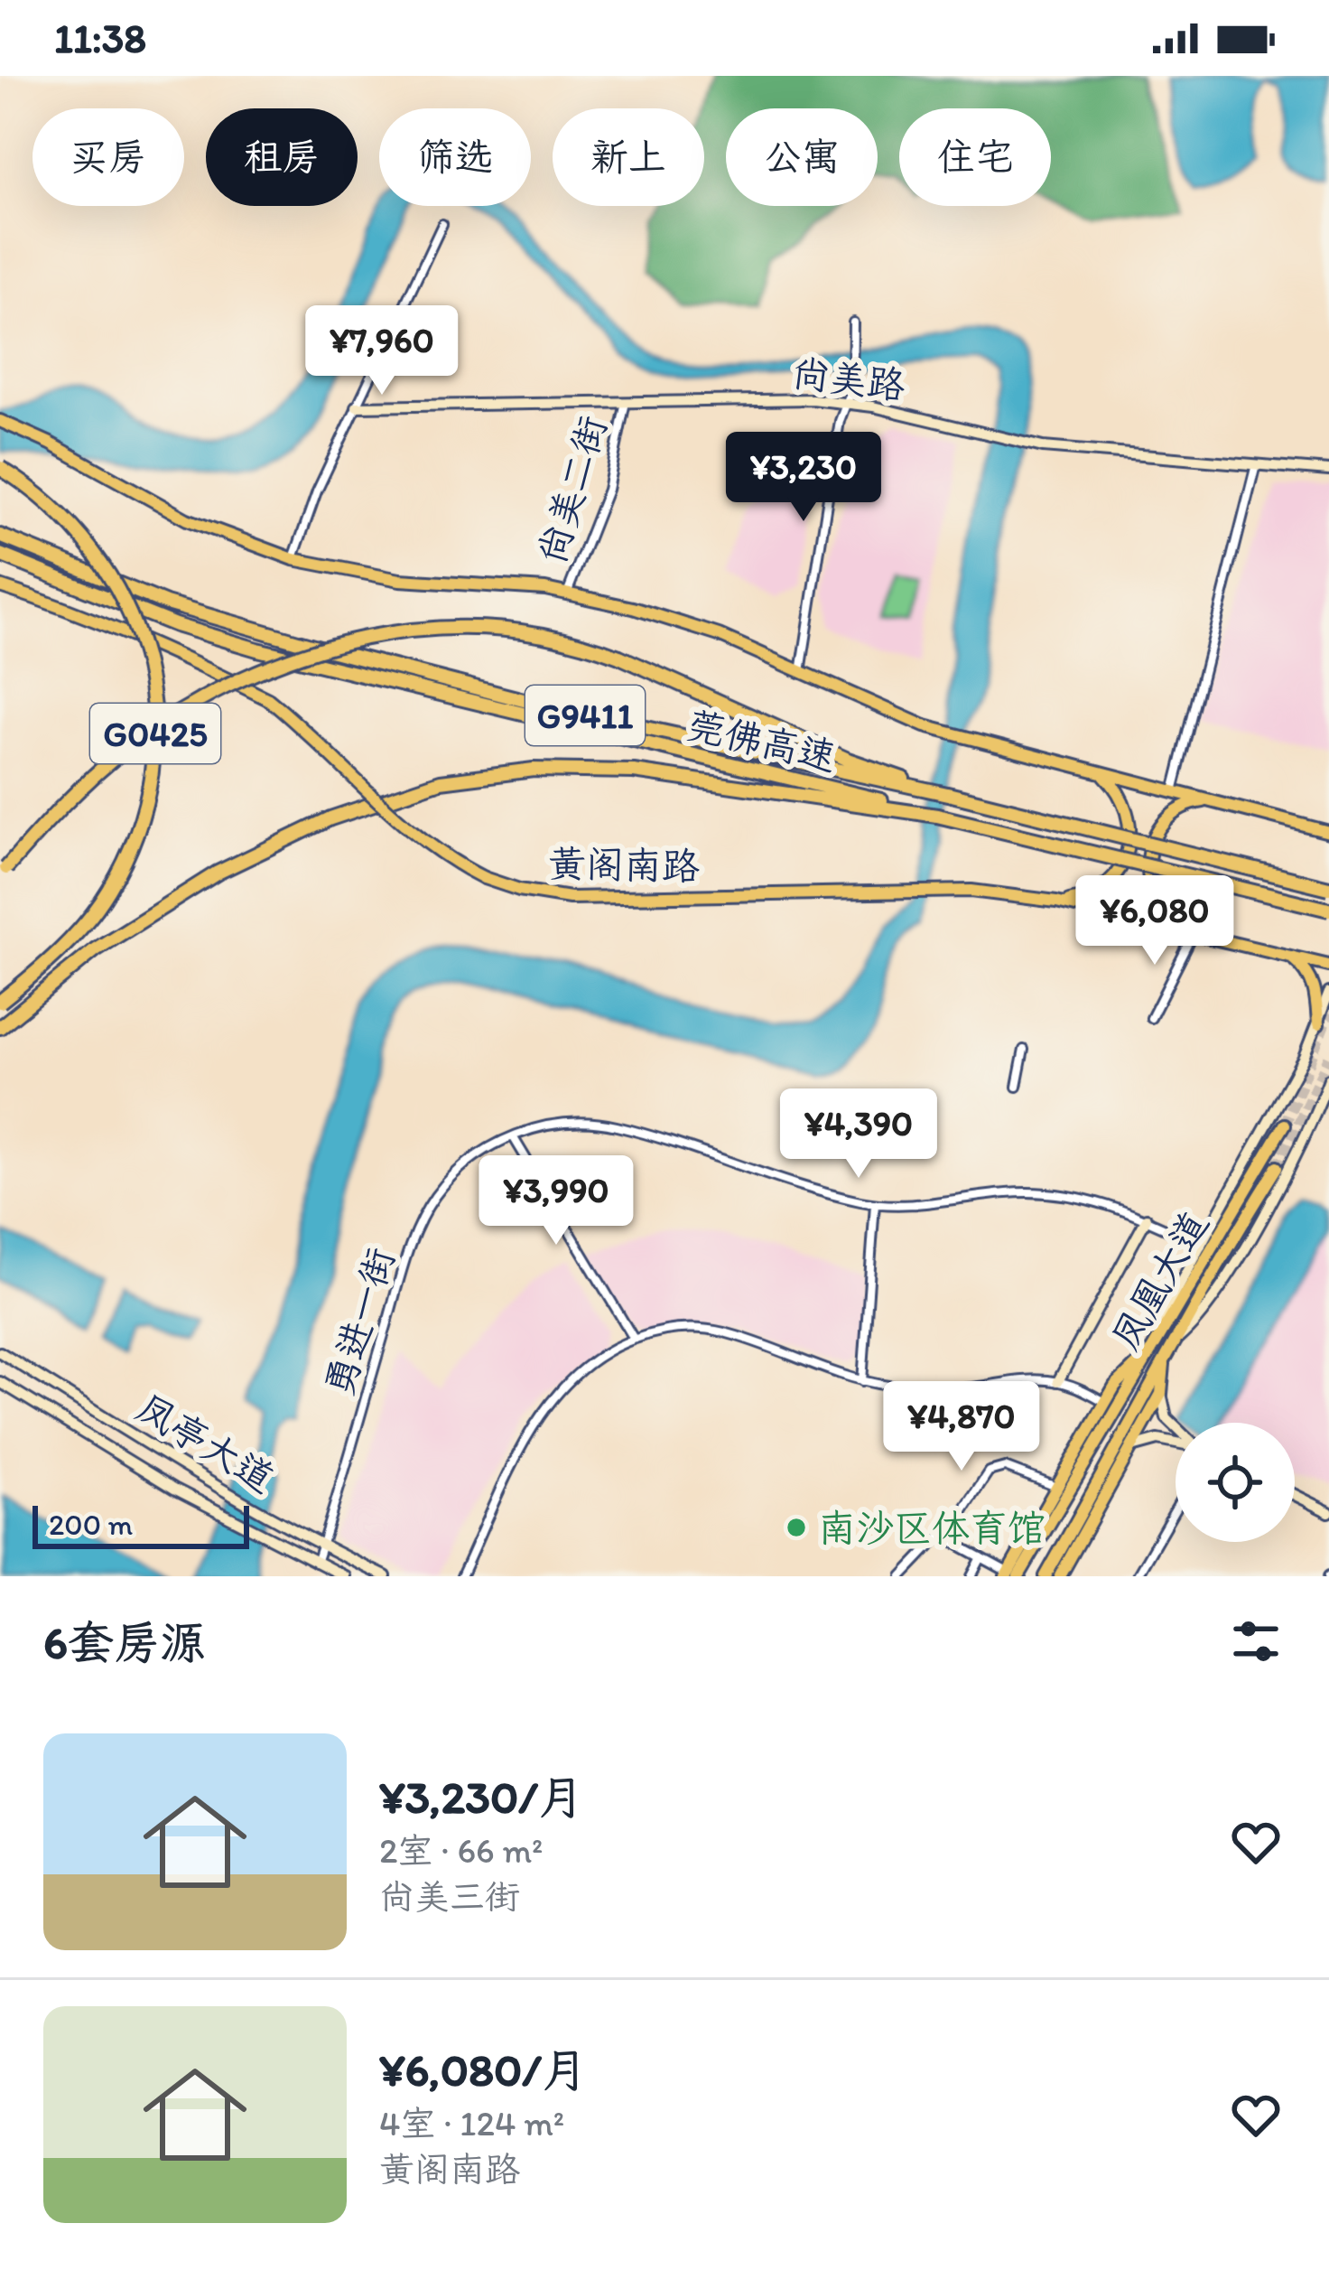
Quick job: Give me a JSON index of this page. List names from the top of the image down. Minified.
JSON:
{"streets":{"highway":["G9411","G0425","莞佛高速"],"main road":["黄阁南路","凤凰大道"],"street":["尚美路","尚美二街","勇进一街","凤亭大道"]},"crossings":[["尚美路","尚美二街"],["勇进一街","凤亭大道"]],"places":["南沙区体育馆"],"scale_bar":"200 m","page":{"status":"11:38","chip":["买房","租房","筛选","新上","公寓","住宅"],"price":["¥7,960","¥3,230","¥6,080","¥4,390","¥3,990","¥4,870"],"scale":"200 m","heading":"6套房源","list":[{"name":"¥3,230/月","note":"2室 · 66 m² · 尚美三街"},{"name":"¥6,080/月","note":"4室 · 124 m² · 黄阁南路"}]}}
